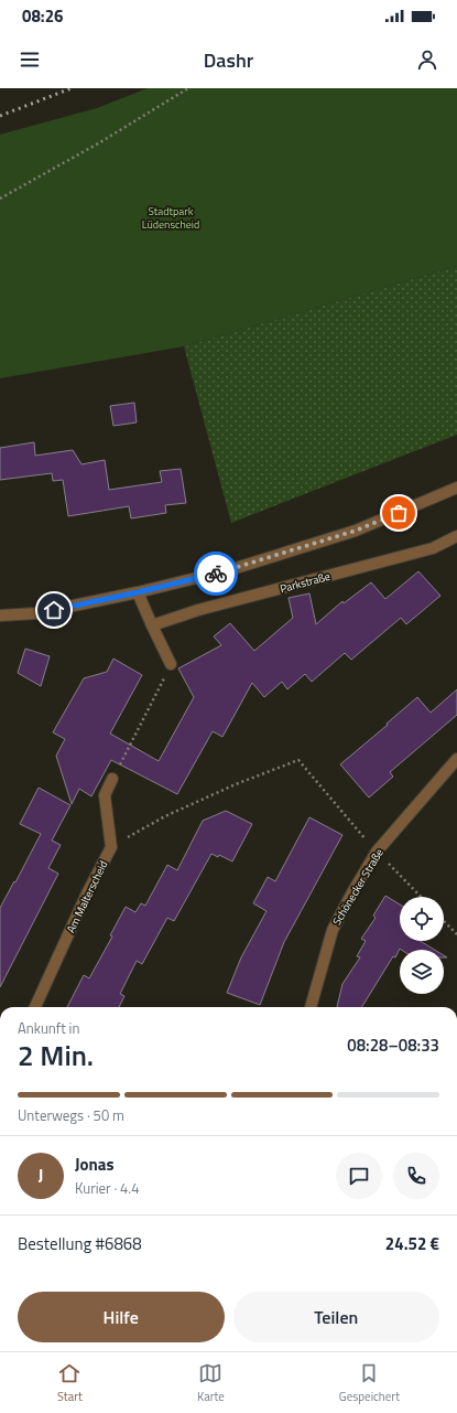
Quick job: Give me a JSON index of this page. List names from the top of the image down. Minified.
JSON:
{"streets":{"street":["Parkstraße","Schönecker Straße","Am Malterscheid"]},"parks":["Stadtpark Lüdenscheid"],"page":{"status":"08:26","header":"Dashr","heading":["2 Min.","Ankunft in","08:28–08:33"],"panel":["Jonas","Kurier · 4.4","Bestellung #6868","24.52 €"],"bar":"Unterwegs · 50 m","round":"J","buttons":["Hilfe","Teilen"],"tabs":["Start","Karte","Gespeichert"]}}
